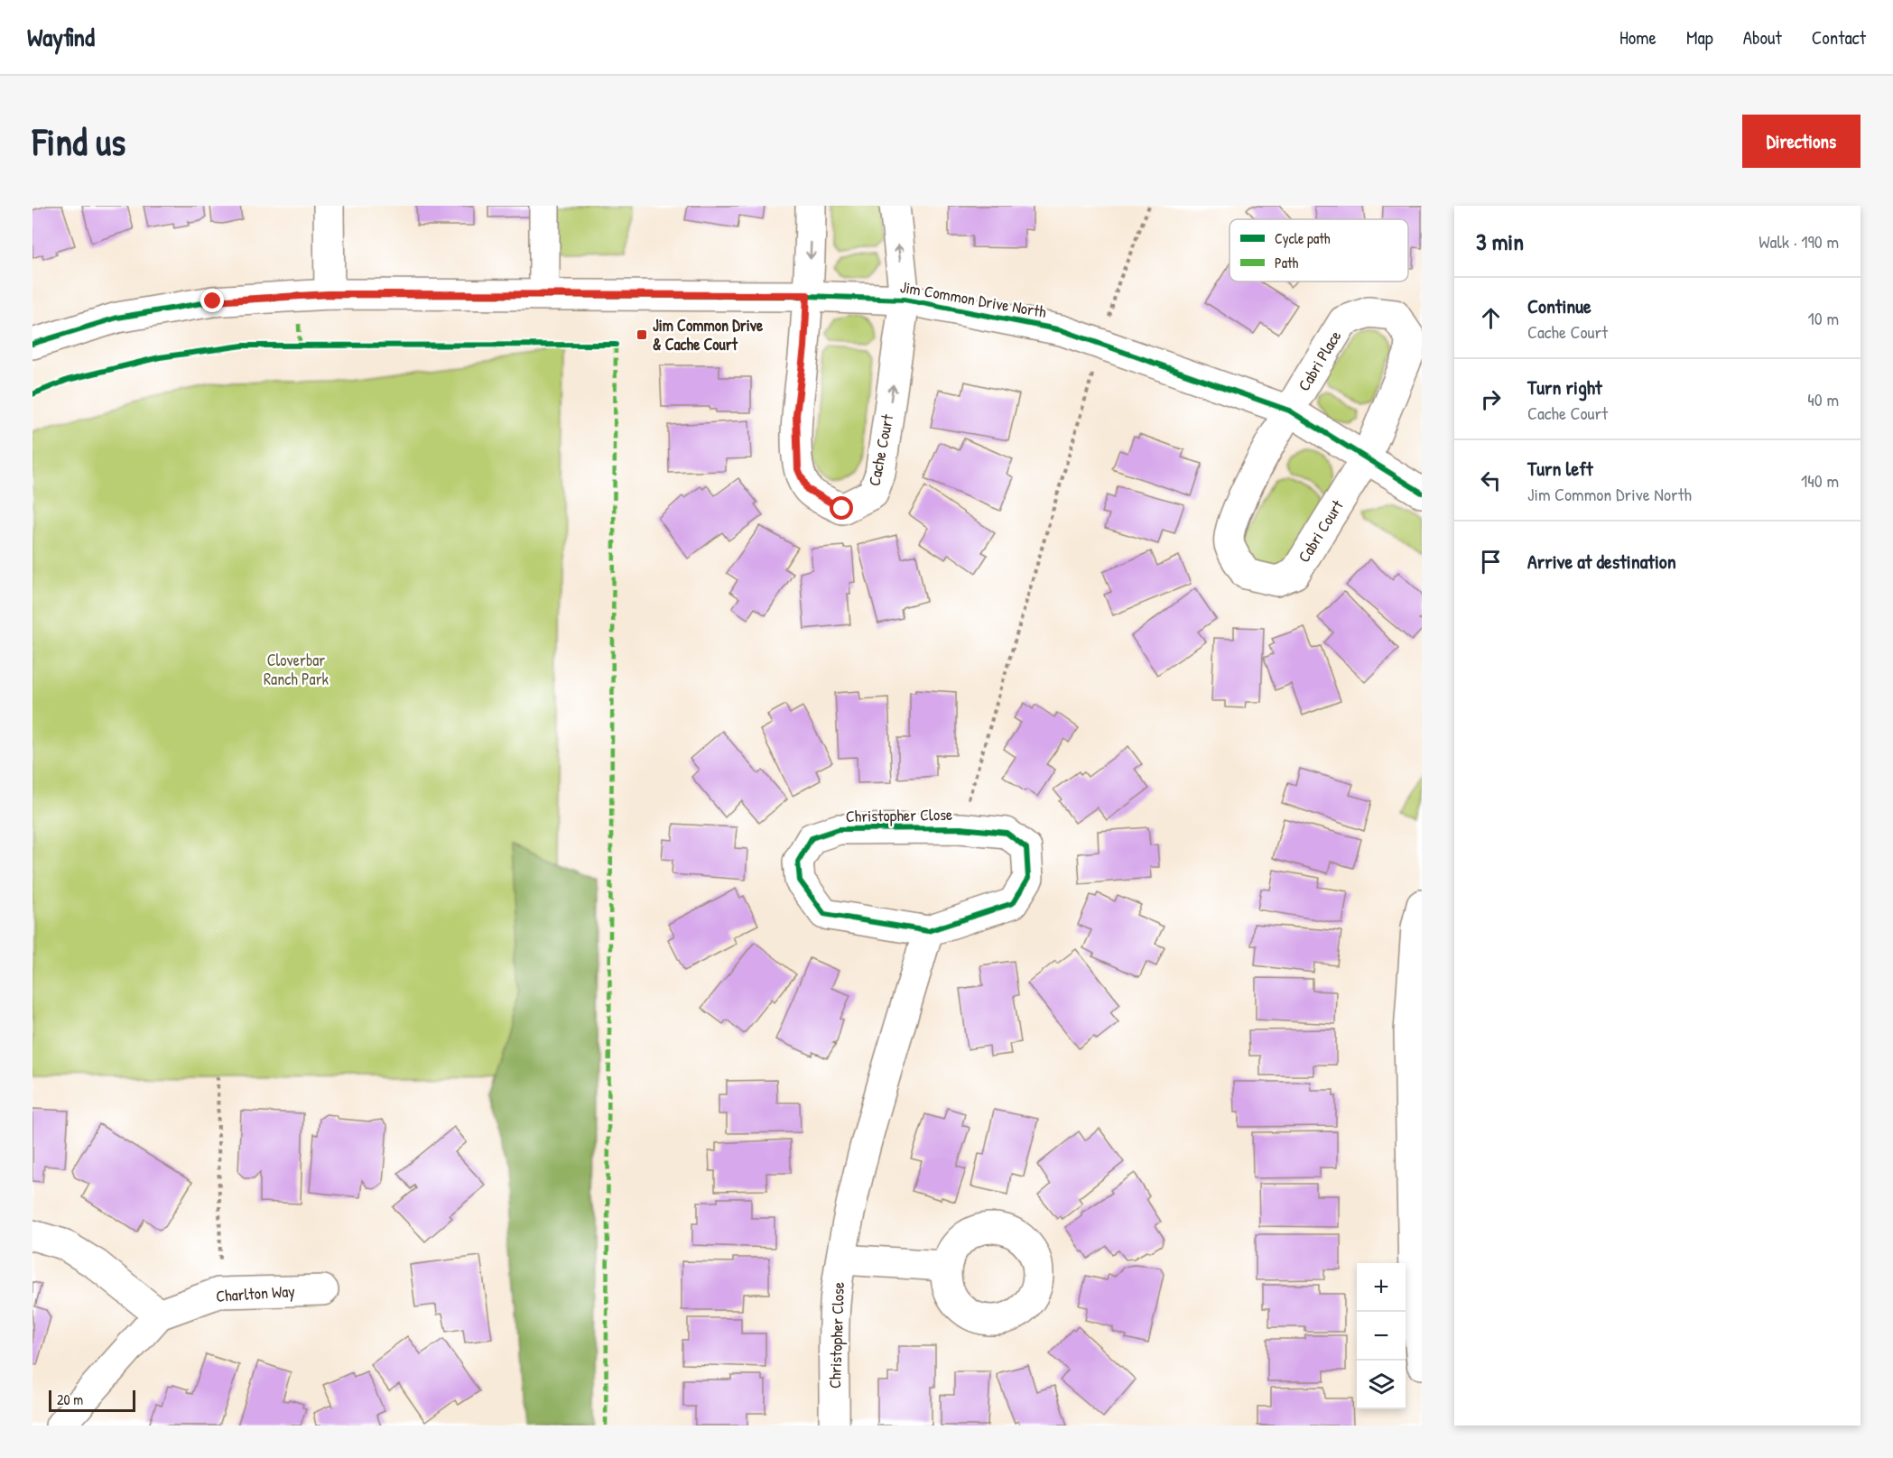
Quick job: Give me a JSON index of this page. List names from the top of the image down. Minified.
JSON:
{"streets":{"street":["Jim Common Drive North","Cabri Place","Cache Court","Cabri Court","Christopher Close","Charlton Way"]},"crossings":[["Jim Common Drive North","Cabri Place"],["Jim Common Drive North","Cache Court"],["Jim Common Drive North","Cabri Court"],["Cabri Place","Cabri Court"]],"parks":["Cloverbar Ranch Park"],"places":{"transit":["Jim Common Drive & Cache Court"]},"legend":["Cycle path","Path"],"scale_bar":"20 m","page":{"header":"Wayfind","nav":["Home","Map","About","Contact"],"buttons":"Directions","title":"Find us","heading":["3 min","Walk · 190 m"],"list":[["Continue","Cache Court","10 m"],["Turn right","Cache Court","40 m"],["Turn left","Jim Common Drive North","140 m"],"Arrive at destination"],"map_buttons":["+","−"],"scale":"20 m"}}
